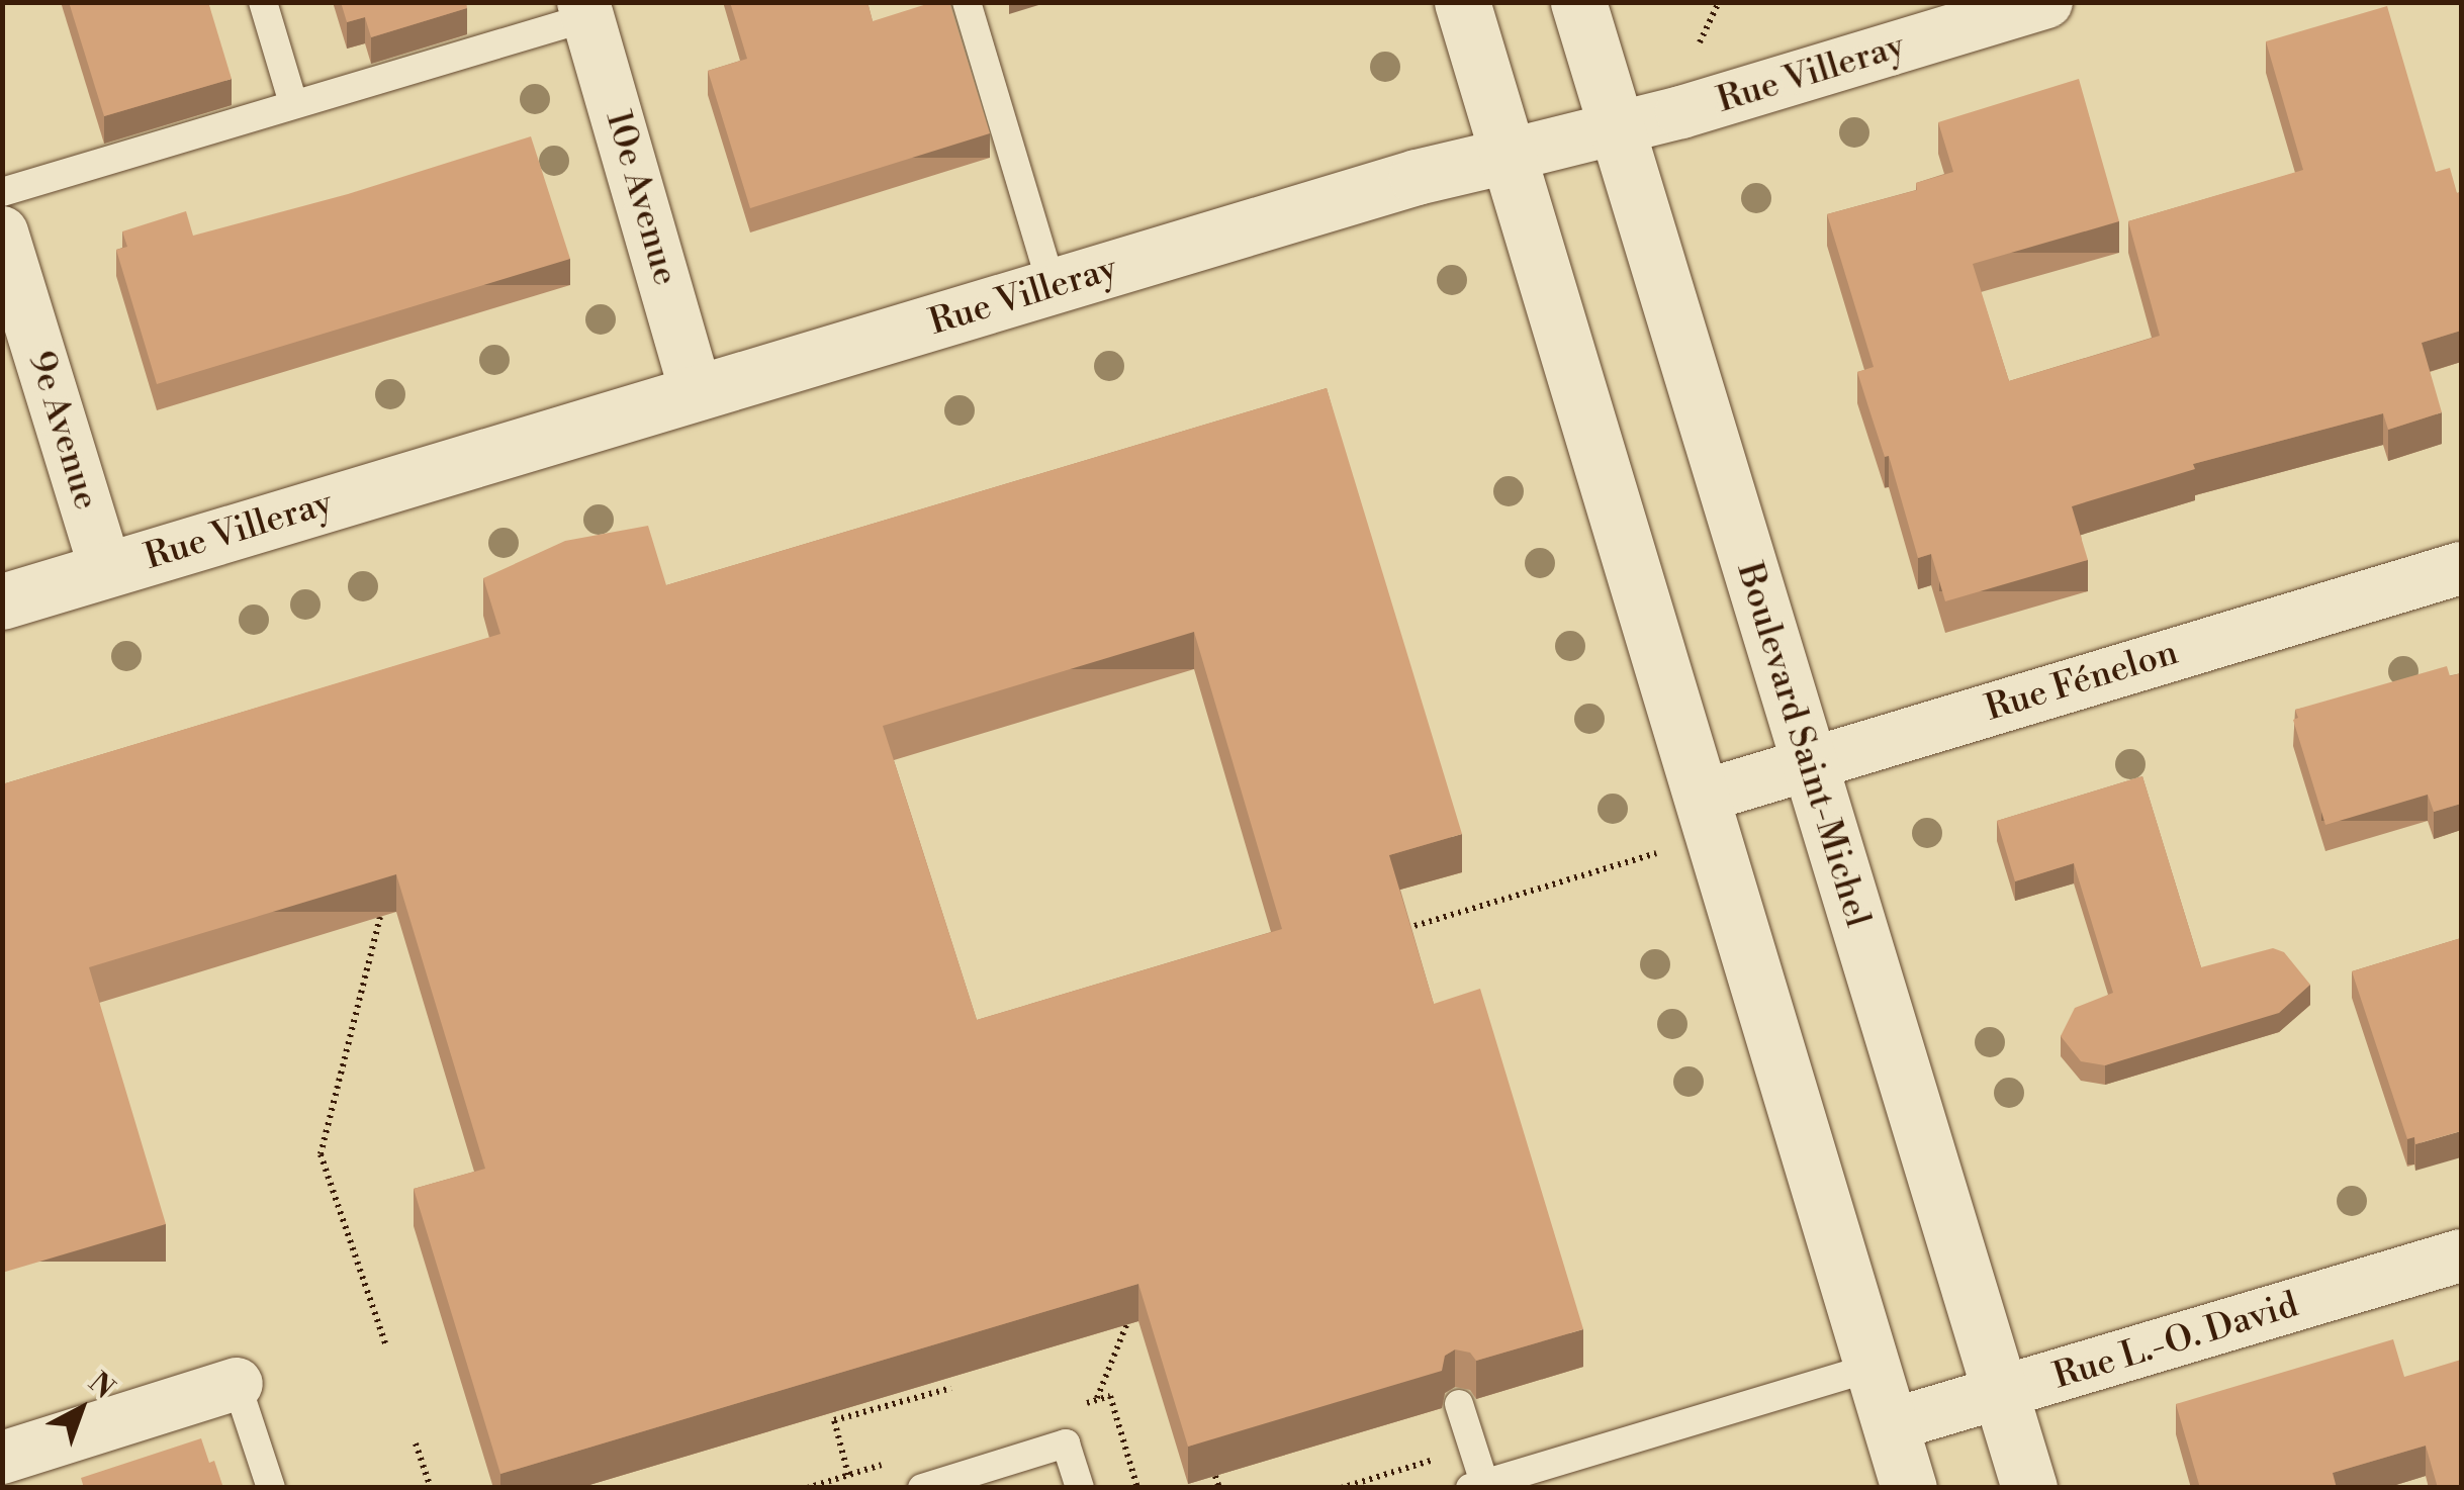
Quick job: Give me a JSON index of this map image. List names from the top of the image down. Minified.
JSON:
{"streets":{"main road":["Rue Villeray","Boulevard Saint-Michel"],"street":["10e Avenue","9e Avenue","Rue Fénelon","Rue L.-O. David"]},"crossings":[["Rue Villeray","10e Avenue"],["Rue Villeray","9e Avenue"],["Rue Villeray","Boulevard Saint-Michel"],["Rue Fénelon","Boulevard Saint-Michel"],["Boulevard Saint-Michel","Rue L.-O. David"]],"north":"top right"}
